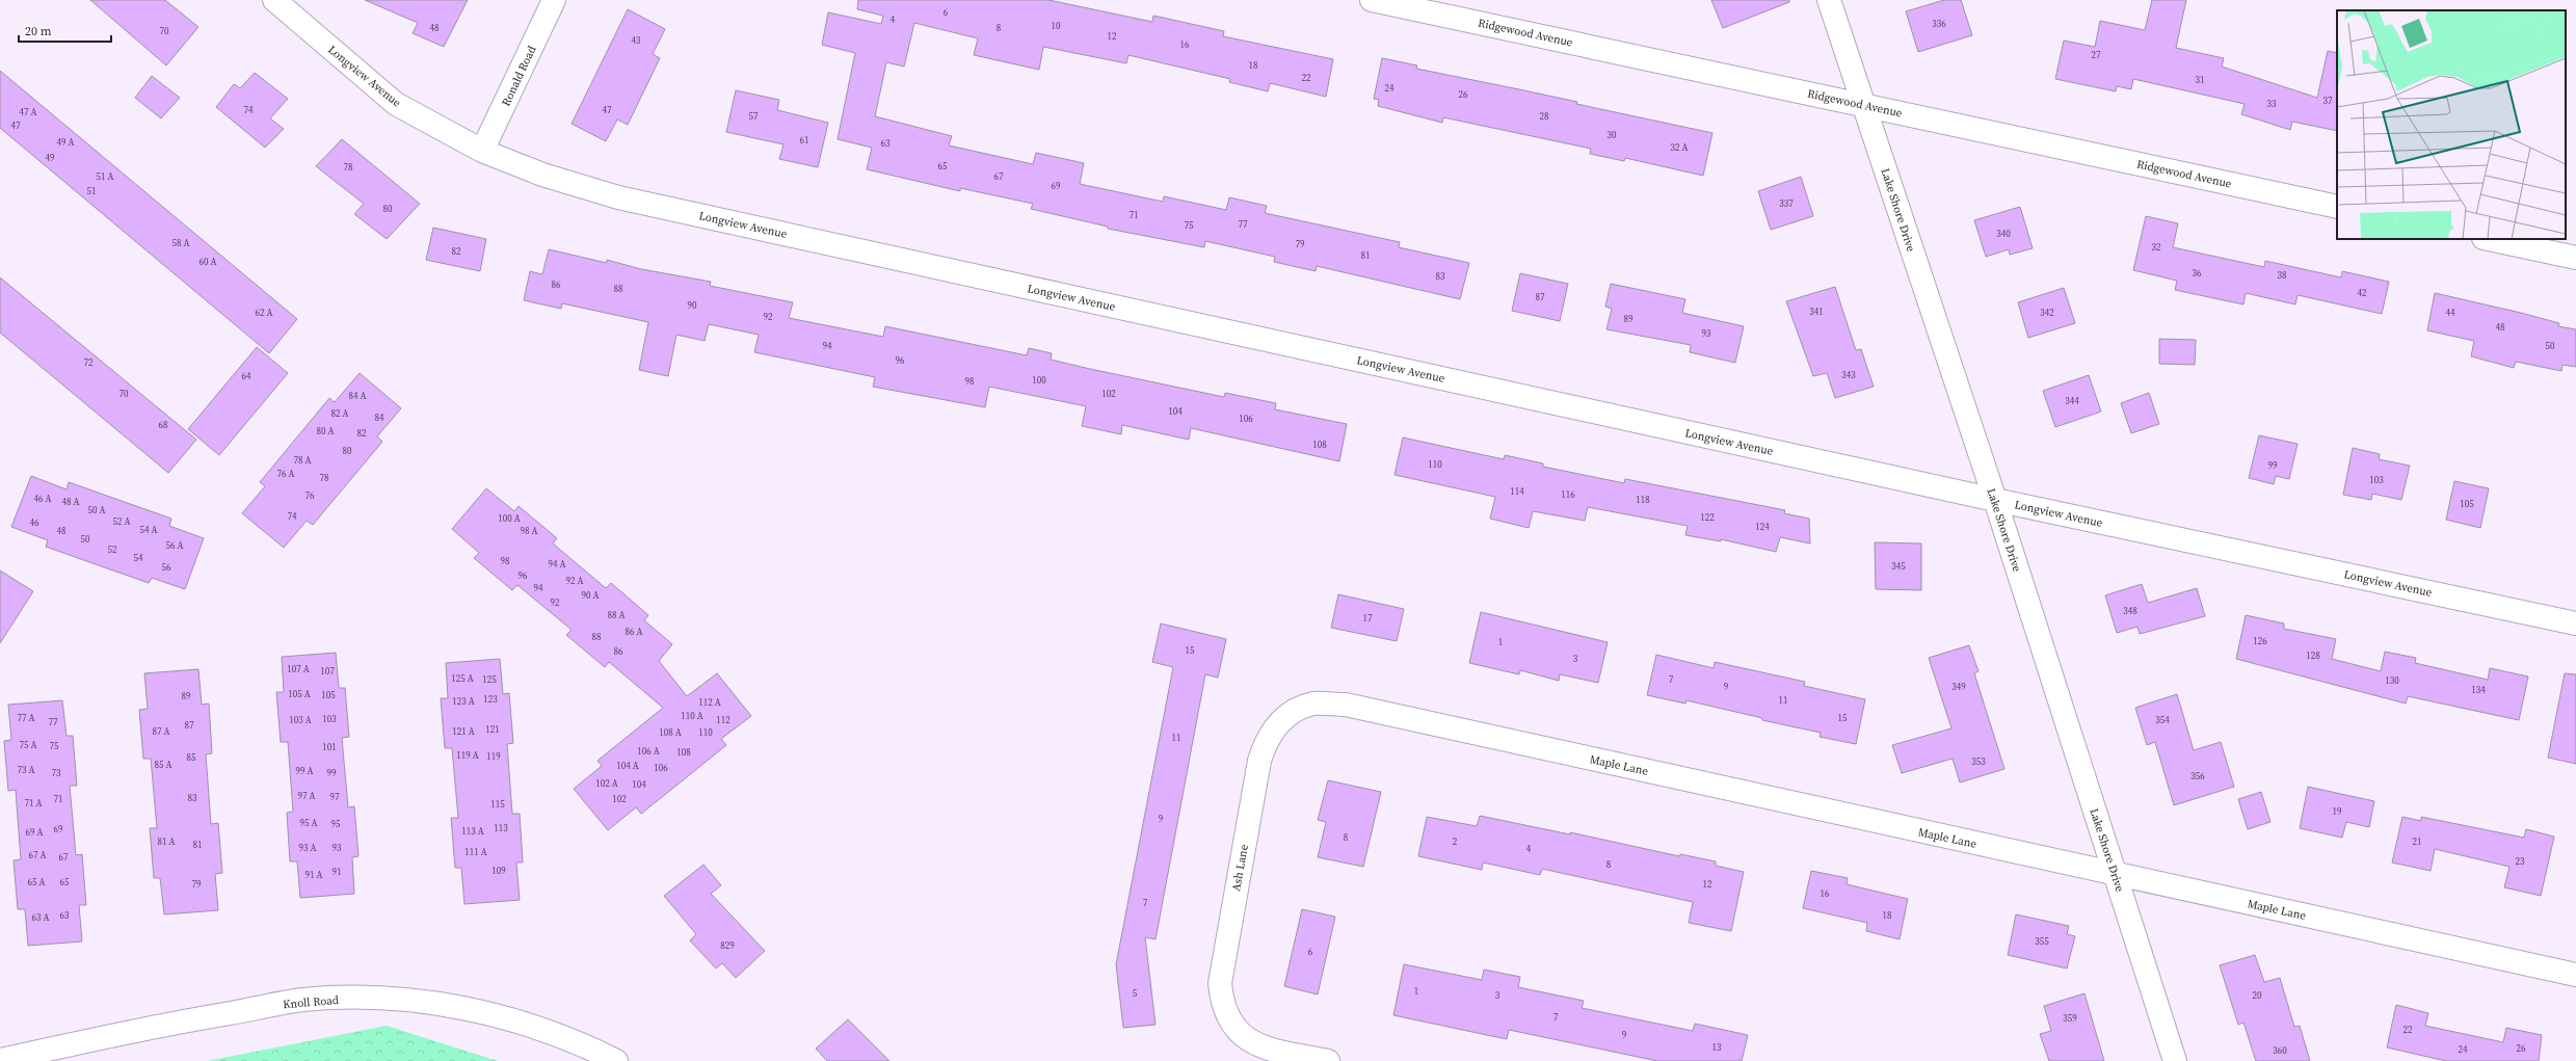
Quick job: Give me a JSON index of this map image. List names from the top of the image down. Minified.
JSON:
{"streets":{"street":["Ridgewood Avenue","Longview Avenue","Ronald Road","Lake Shore Drive","Maple Lane","Ash Lane","Knoll Road"]},"crossings":[["Ridgewood Avenue","Lake Shore Drive"],["Longview Avenue","Ronald Road"],["Longview Avenue","Lake Shore Drive"],["Lake Shore Drive","Maple Lane"],["Maple Lane","Ash Lane"]],"house_numbers":["6","4","336","10","48","8","70","12","43","16","27","18","22","31","24","26","37","33","74","47","47 A","57","28","47","30","61","49 A","63","32 A","49","65","78","51 A","67","69","51","337","80","71","77","75","340","58 A","79","32","82","81","60 A","36","38","83","86","88","42","87","90","341","62 A","342","44","92","89","48","93","94","50","96","72","343","64","100","98","70","102","84 A","344","104","82 A","84","106","68","80 A","82","108","80","78 A","110","99","76 A","78","103","114","116","76","46 A","118","48 A","105","50 A","74","122","100 A","52 A","46","124","54 A","48","98 A","50","56 A","52","54","98","94 A","345","56","96","92 A","94","90 A","92","348","88 A","17","86 A","88","126","1","15","86","128","3","107 A","107","125 A","125","7","130","9","349","134","105 A","105","89","123","11","123 A","112 A","110 A","77 A","15","103","103 A","112","354","77","87","121","87 A","121 A","108 A","110","11","75 A","75","101","106 A","108","119 A","119","85","353","85 A","104 A","106","73 A","99 A","73","99","356","102 A","104","97 A","97","83","71","102","71 A","115","19","9","95 A","95","113","69","113 A","69 A","8","81 A","2","21","81","93 A","93","4","111 A","67 A","67","23","8","109","91","91 A","65 A","65","79","12","16","7","63","18","63 A","355","829","6","1","5","3","20","7","359","22","9","13","26","24","360"],"scale_bar":"20 m"}
